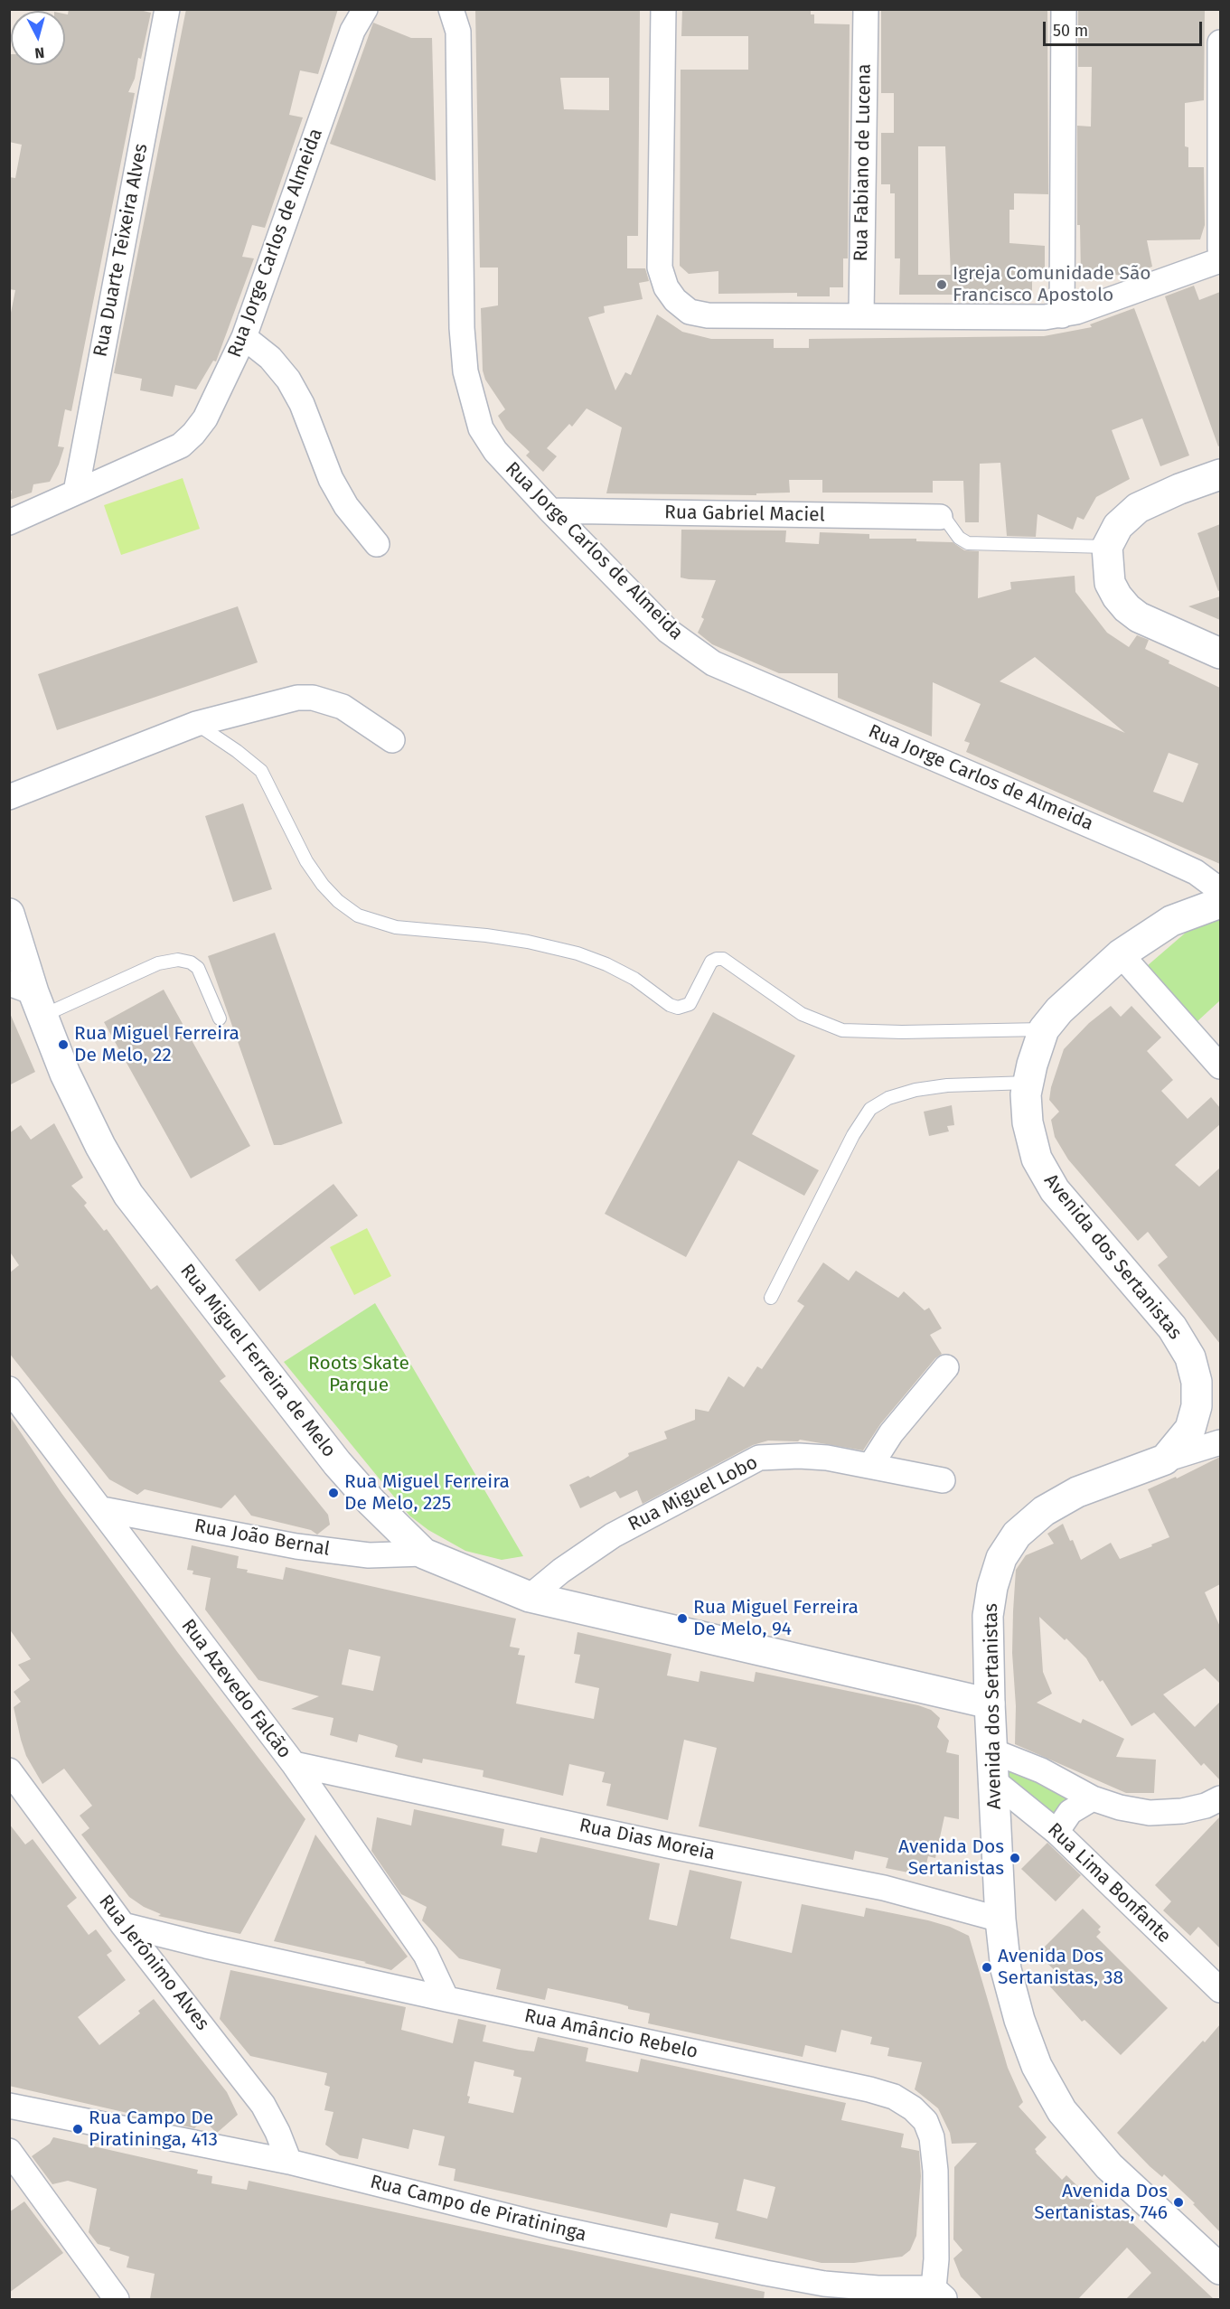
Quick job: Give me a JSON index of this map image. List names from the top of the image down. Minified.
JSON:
{"streets":{"main road":["Avenida dos Sertanistas","Rua Miguel Ferreira de Melo"],"street":["Rua Fabiano de Lucena","Rua Jorge Carlos de Almeida","Rua Duarte Teixeira Alves","Rua Gabriel Maciel","Rua Miguel Lobo","Rua João Bernal","Rua Azevedo Falcão","Rua Dias Moreia","Rua Lima Bonfante","Rua Jerônimo Alves","Rua Amâncio Rebelo","Rua Campo de Piratininga"]},"crossings":[["Rua Jorge Carlos de Almeida","Rua Duarte Teixeira Alves"],["Rua Jorge Carlos de Almeida","Rua Gabriel Maciel"],["Avenida dos Sertanistas","Rua Miguel Ferreira de Melo"],["Avenida dos Sertanistas","Rua Dias Moreia"],["Avenida dos Sertanistas","Rua Lima Bonfante"],["Rua Miguel Ferreira de Melo","Rua Miguel Lobo"],["Rua Miguel Ferreira de Melo","Rua João Bernal"],["Rua João Bernal","Rua Azevedo Falcão"],["Rua Azevedo Falcão","Rua Dias Moreia"],["Rua Azevedo Falcão","Rua Amâncio Rebelo"],["Rua Jerônimo Alves","Rua Amâncio Rebelo"],["Rua Jerônimo Alves","Rua Campo de Piratininga"],["Rua Amâncio Rebelo","Rua Campo de Piratininga"]],"parks":["Roots Skate Parque"],"places":["Igreja Comunidade São Francisco Apostolo","Rua Miguel Ferreira De Melo, 22","Rua Miguel Ferreira De Melo, 225","Rua Miguel Ferreira De Melo, 94","Avenida Dos Sertanistas","Avenida Dos Sertanistas, 38","Rua Campo De Piratininga, 413","Avenida Dos Sertanistas, 746"],"scale_bar":"50 m","north":"bottom"}
